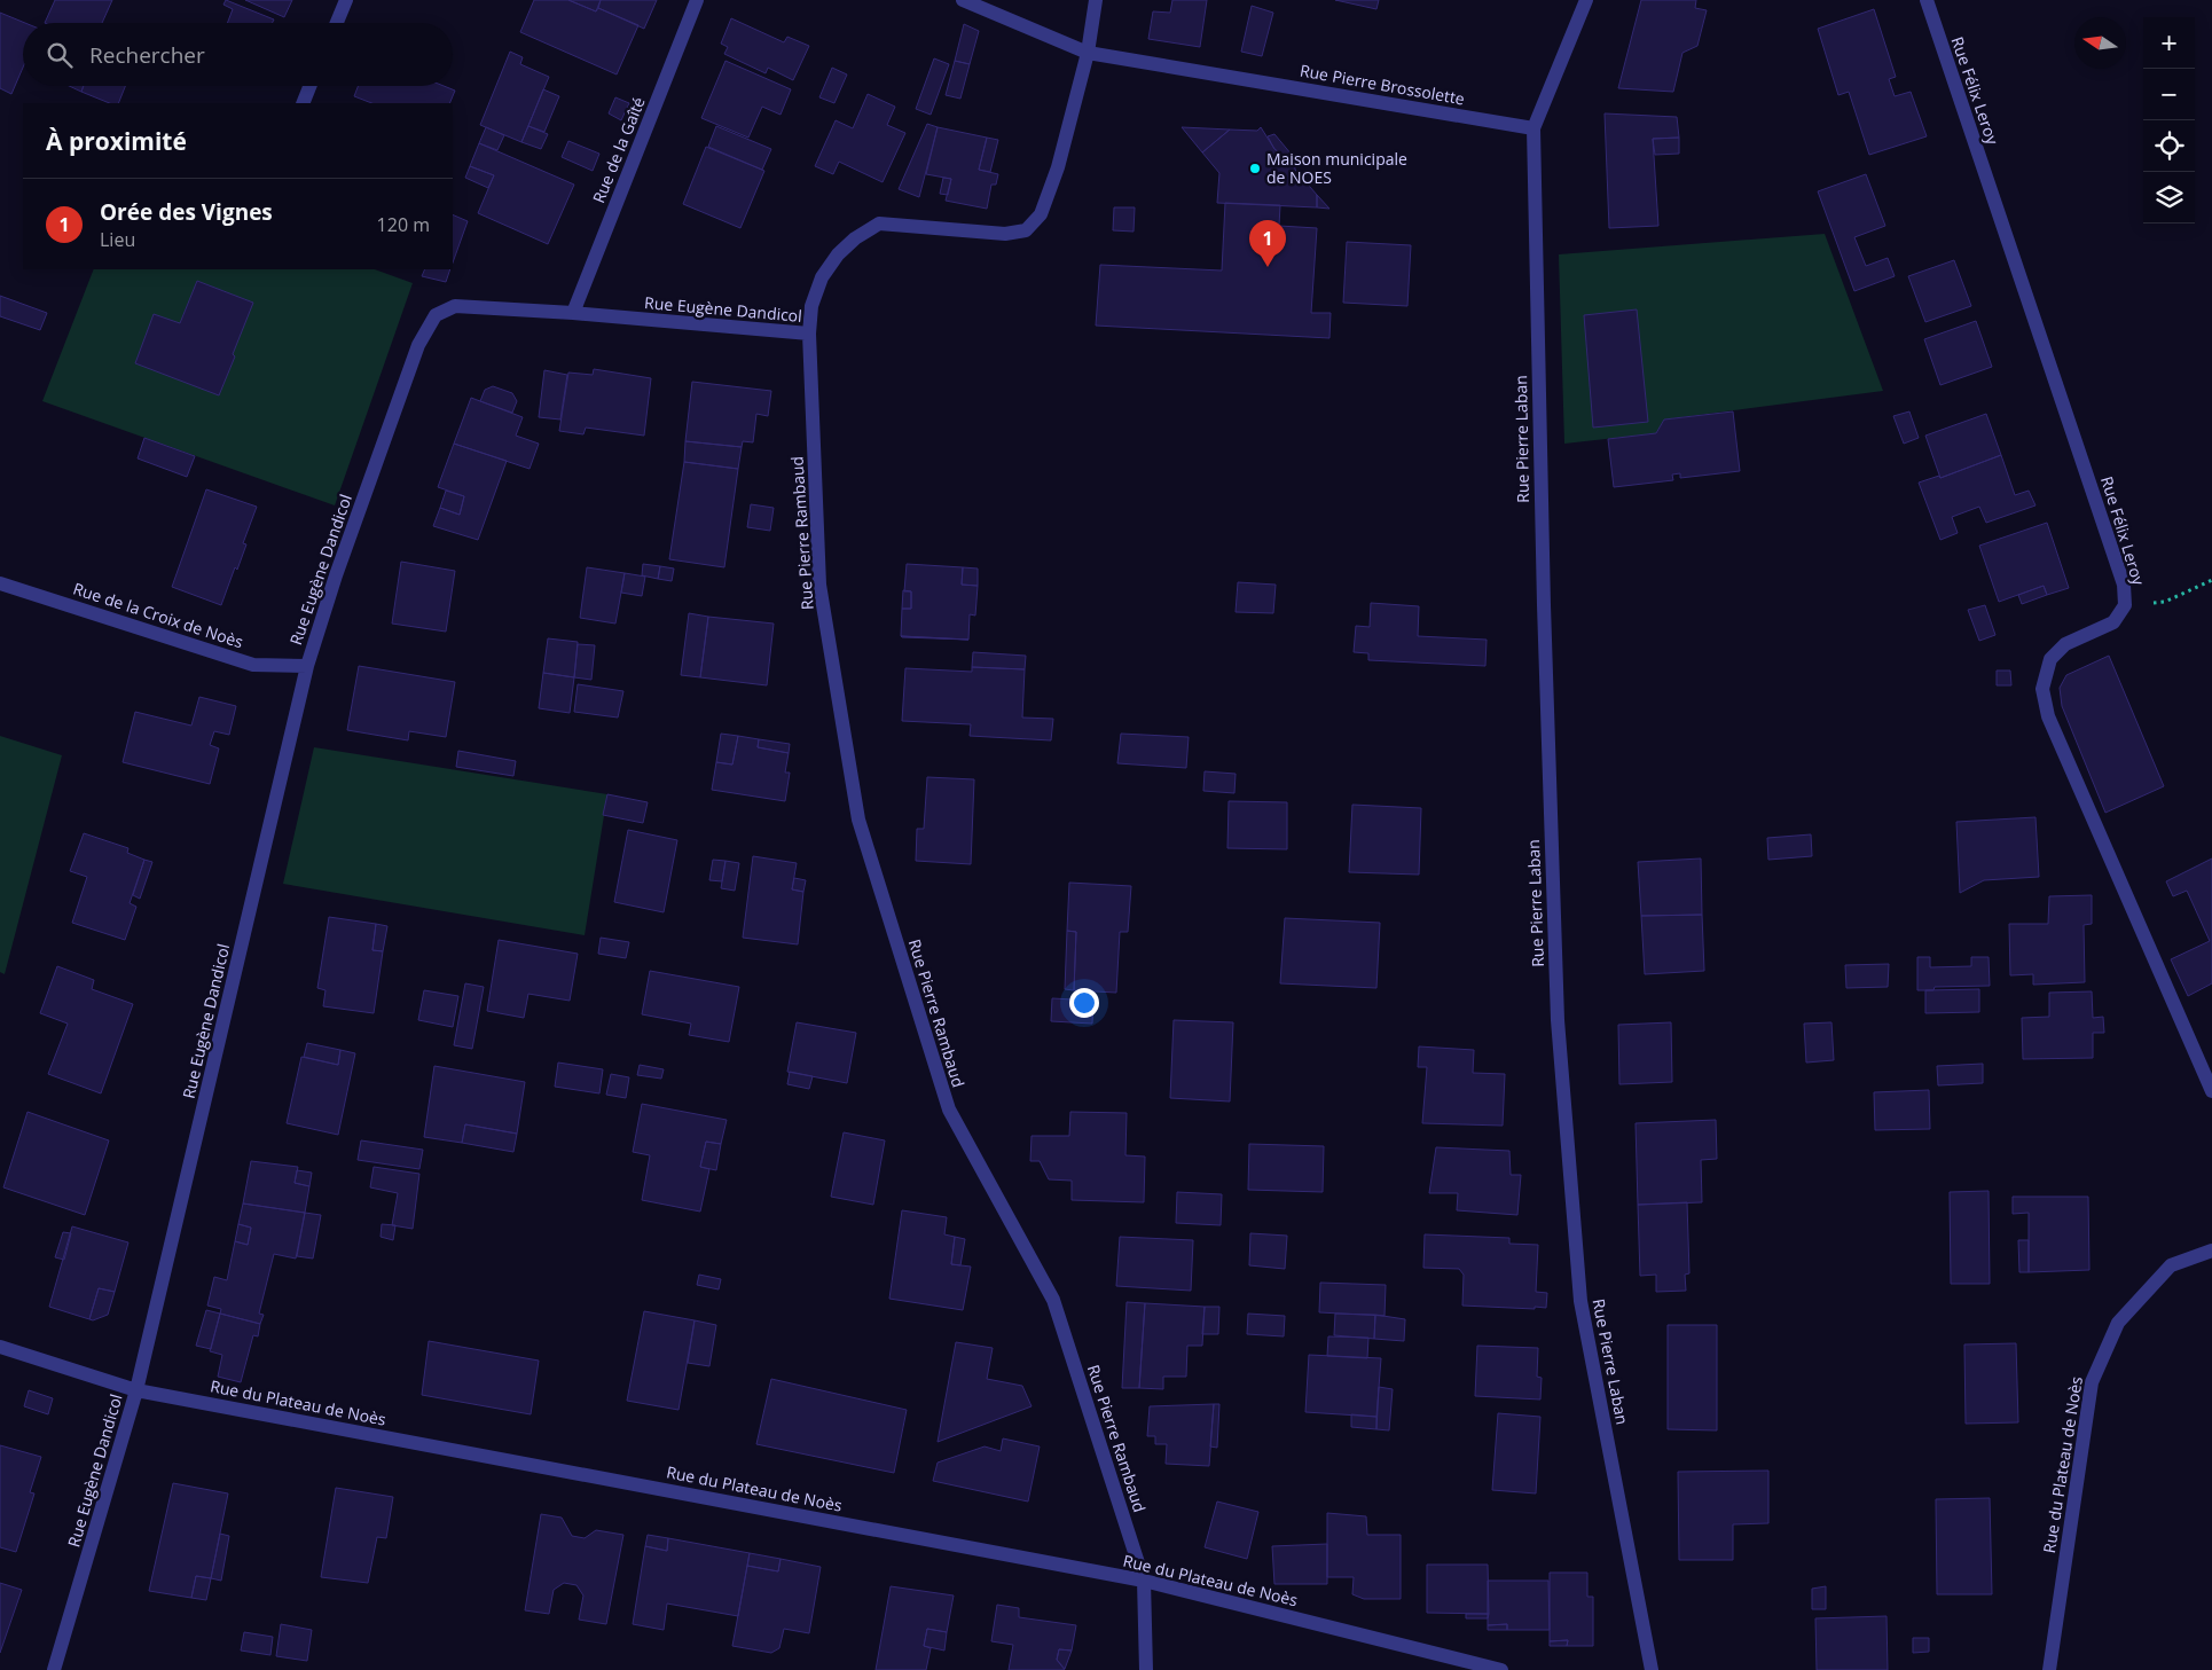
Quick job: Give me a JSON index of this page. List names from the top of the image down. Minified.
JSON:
{"streets":{"street":["Rue Pierre Brossolette","Rue Félix Leroy","Rue de la Gaîté","Rue Eugène Dandicol","Rue Pierre Laban","Rue Pierre Rambaud","Rue de la Croix de Noès","Rue du Plateau de Noès"]},"crossings":[["Rue Pierre Brossolette","Rue Eugène Dandicol"],["Rue Pierre Brossolette","Rue Pierre Laban"],["Rue de la Gaîté","Rue Eugène Dandicol"],["Rue Eugène Dandicol","Rue Pierre Rambaud"],["Rue Eugène Dandicol","Rue de la Croix de Noès"],["Rue Eugène Dandicol","Rue du Plateau de Noès"],["Rue Pierre Rambaud","Rue du Plateau de Noès"]],"places":["Maison municipale de NOES"],"north":"left","page":{"map_buttons":["+","−"],"search":"Rechercher","heading":"À proximité","list":[{"mark":"1","name":"Orée des Vignes","note":"Lieu","value":"120 m"}],"pins":"1"}}
